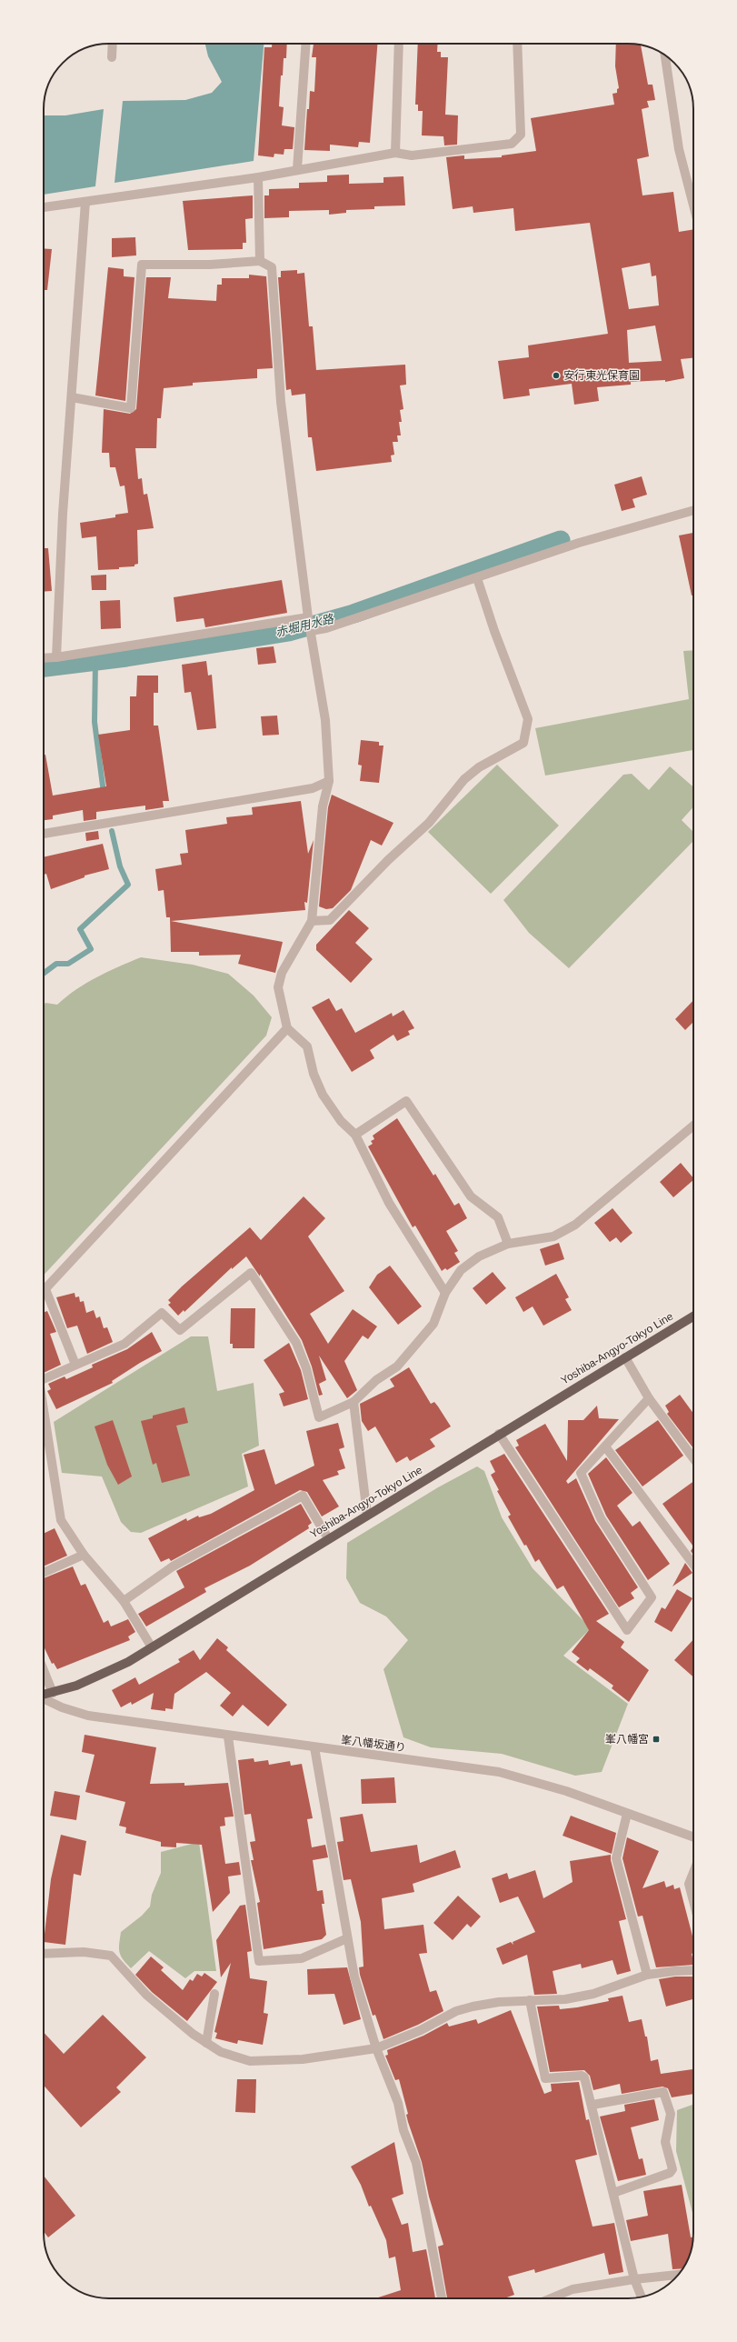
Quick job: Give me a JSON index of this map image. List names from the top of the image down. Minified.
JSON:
{"streets":{"main road":["Yoshiba-Angyo-Tokyo Line"],"street":["峯八幡坂通り"]},"water":["赤堀用水路"],"places":{"other":["安行東光保育園"],"transit":["峯八幡宮"]}}
